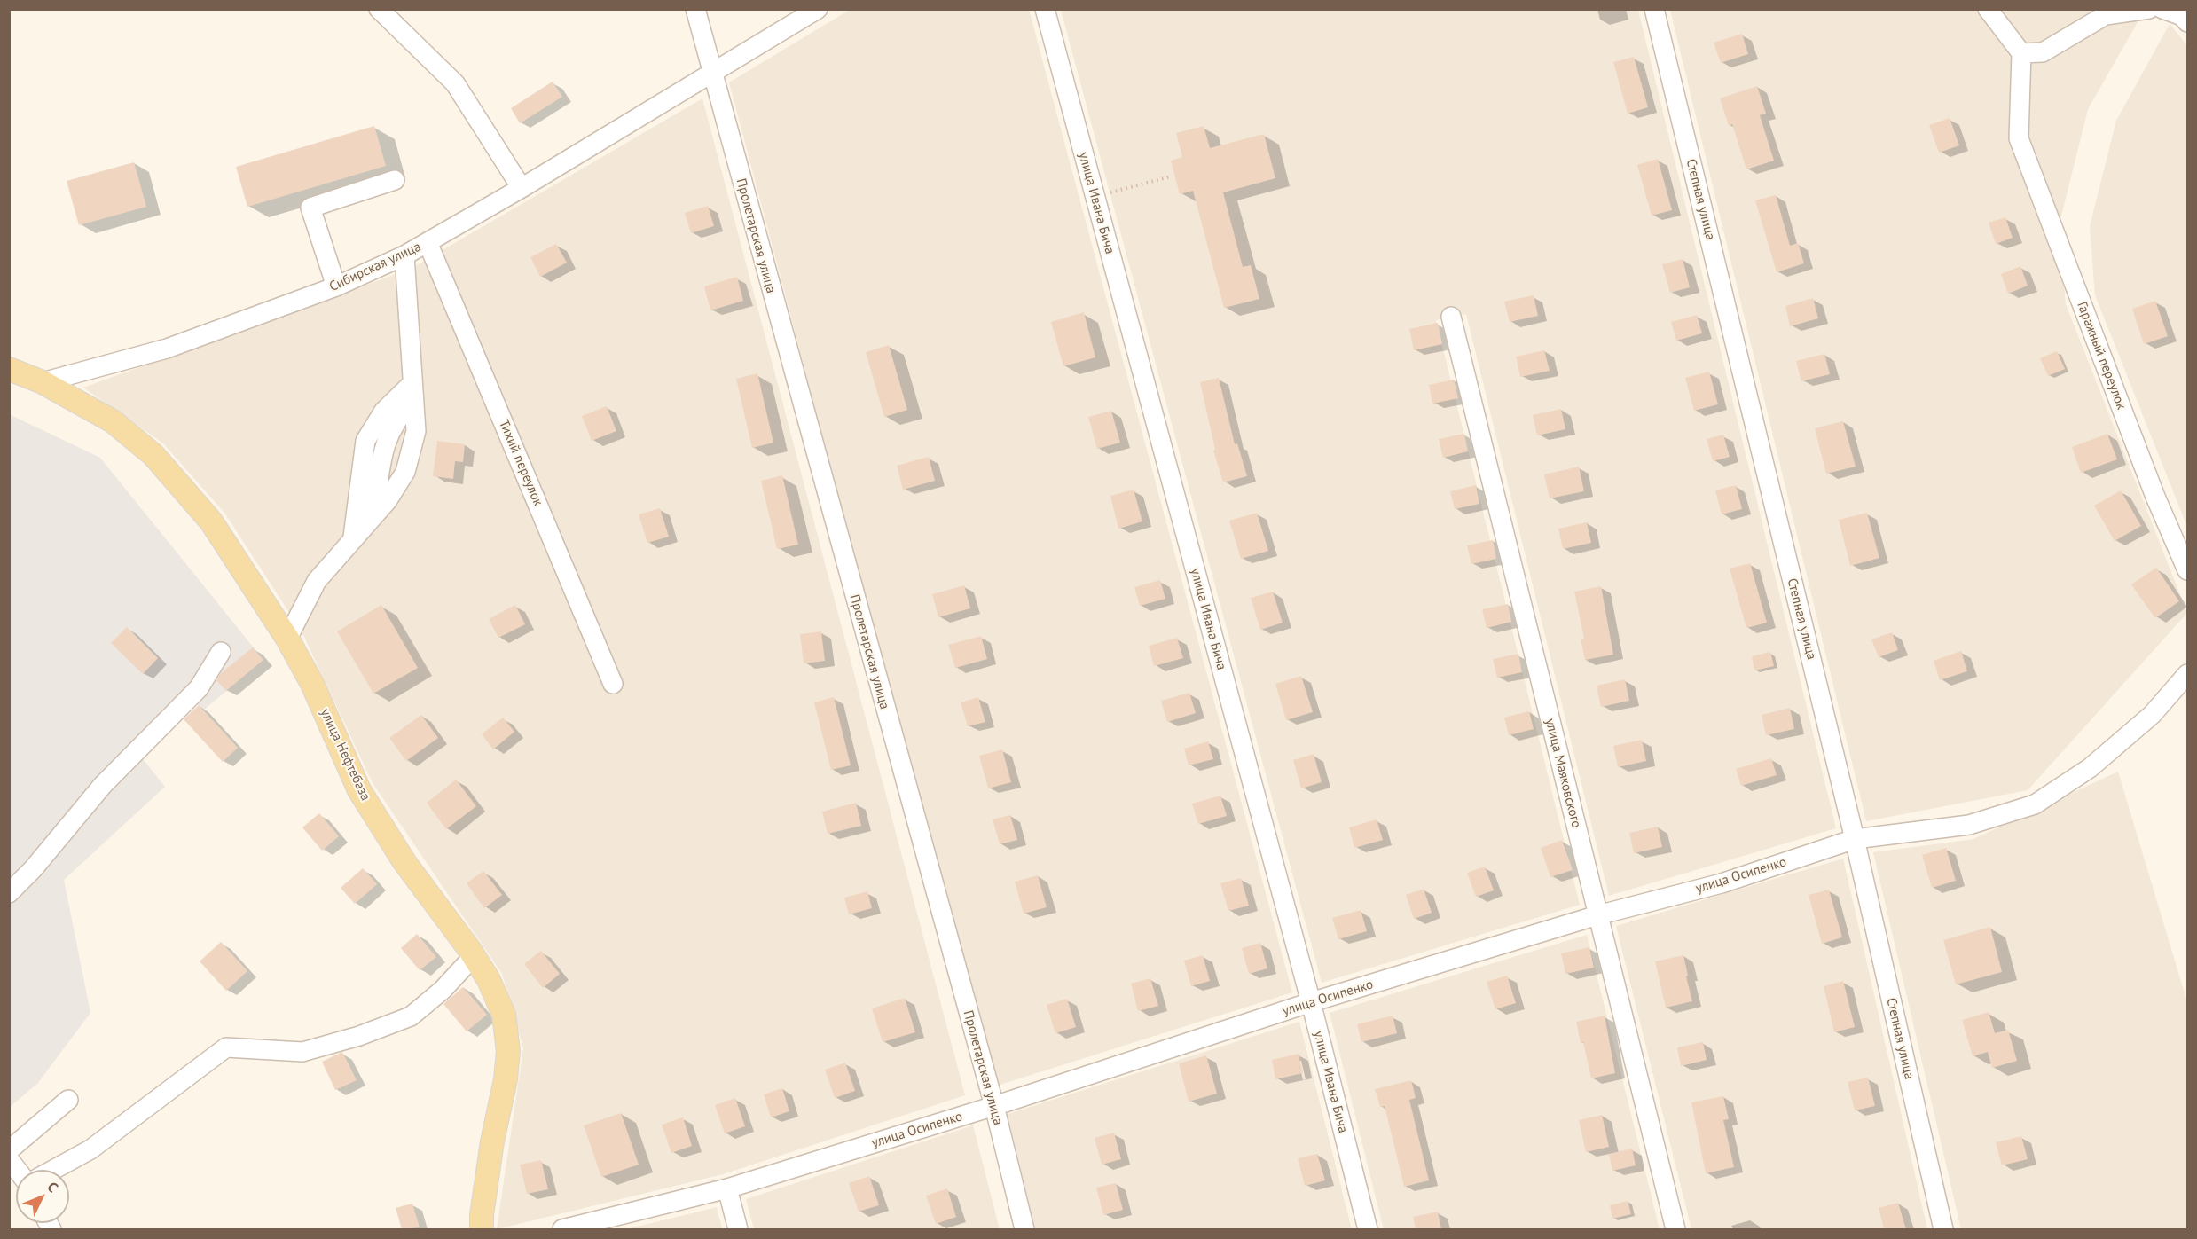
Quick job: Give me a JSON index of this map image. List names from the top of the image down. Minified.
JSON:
{"streets":{"main road":["улица Нефтебаза"],"street":["Степная улица","улица Ивана Бича","Пролетарская улица","Сибирская улица","Гаражный переулок","Тихий переулок","улица Маяковского","улица Осипенко"]},"crossings":[["Степная улица","улица Осипенко"],["улица Ивана Бича","улица Осипенко"],["Пролетарская улица","Сибирская улица"],["Пролетарская улица","улица Осипенко"],["Сибирская улица","Тихий переулок"],["Сибирская улица","улица Нефтебаза"],["улица Маяковского","улица Осипенко"]],"north":"top right"}
